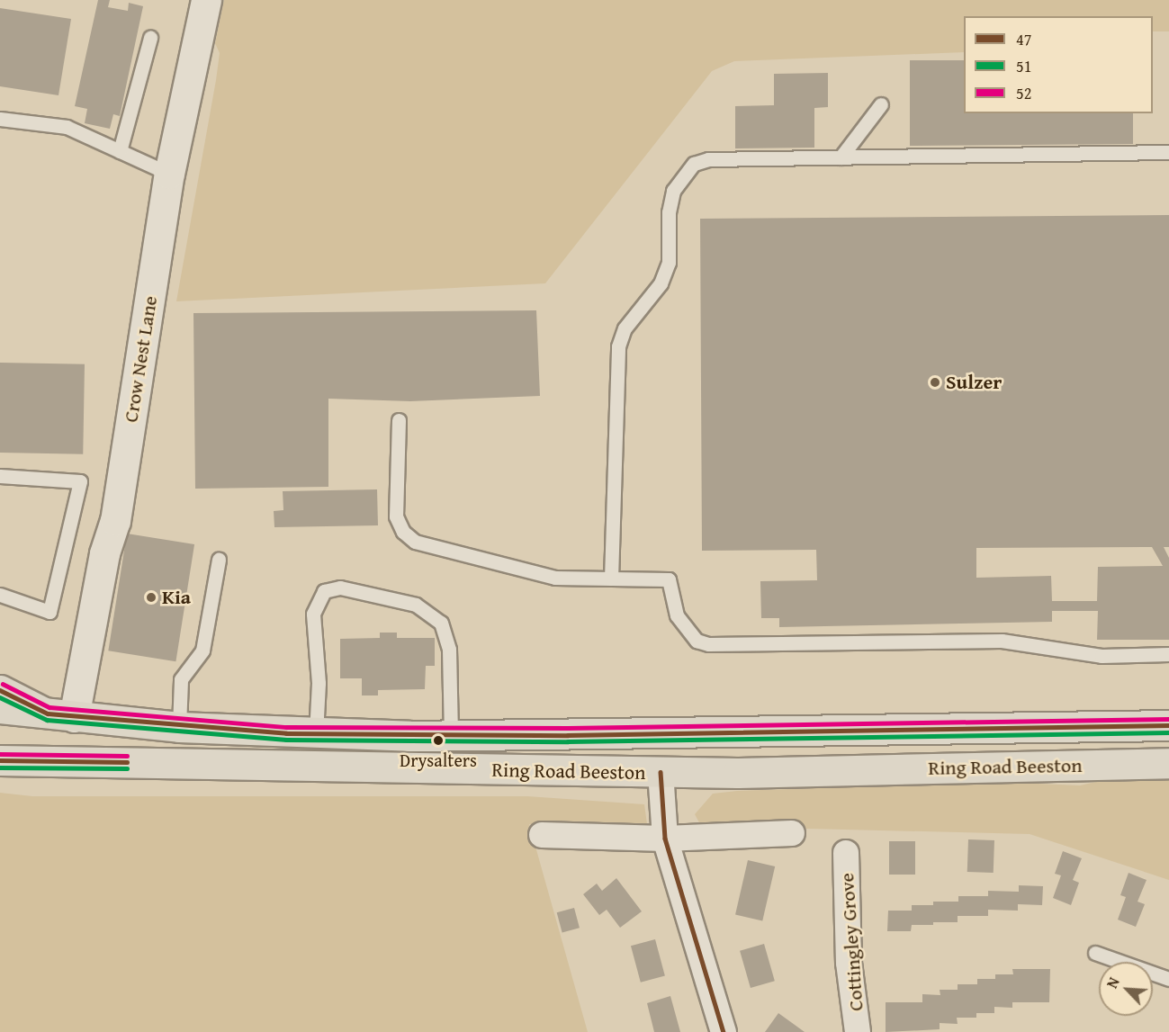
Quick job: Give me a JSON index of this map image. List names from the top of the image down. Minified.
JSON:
{"streets":{"main road":["Ring Road Beeston"],"street":["Crow Nest Lane","Cottingley Grove"]},"crossings":[["Crow Nest Lane","Ring Road Beeston"]],"places":["Sulzer","Kia","Drysalters"],"lines":["transit line 52","transit line 47","transit line 51"],"legend":["47","51","52"],"north":"top left"}
